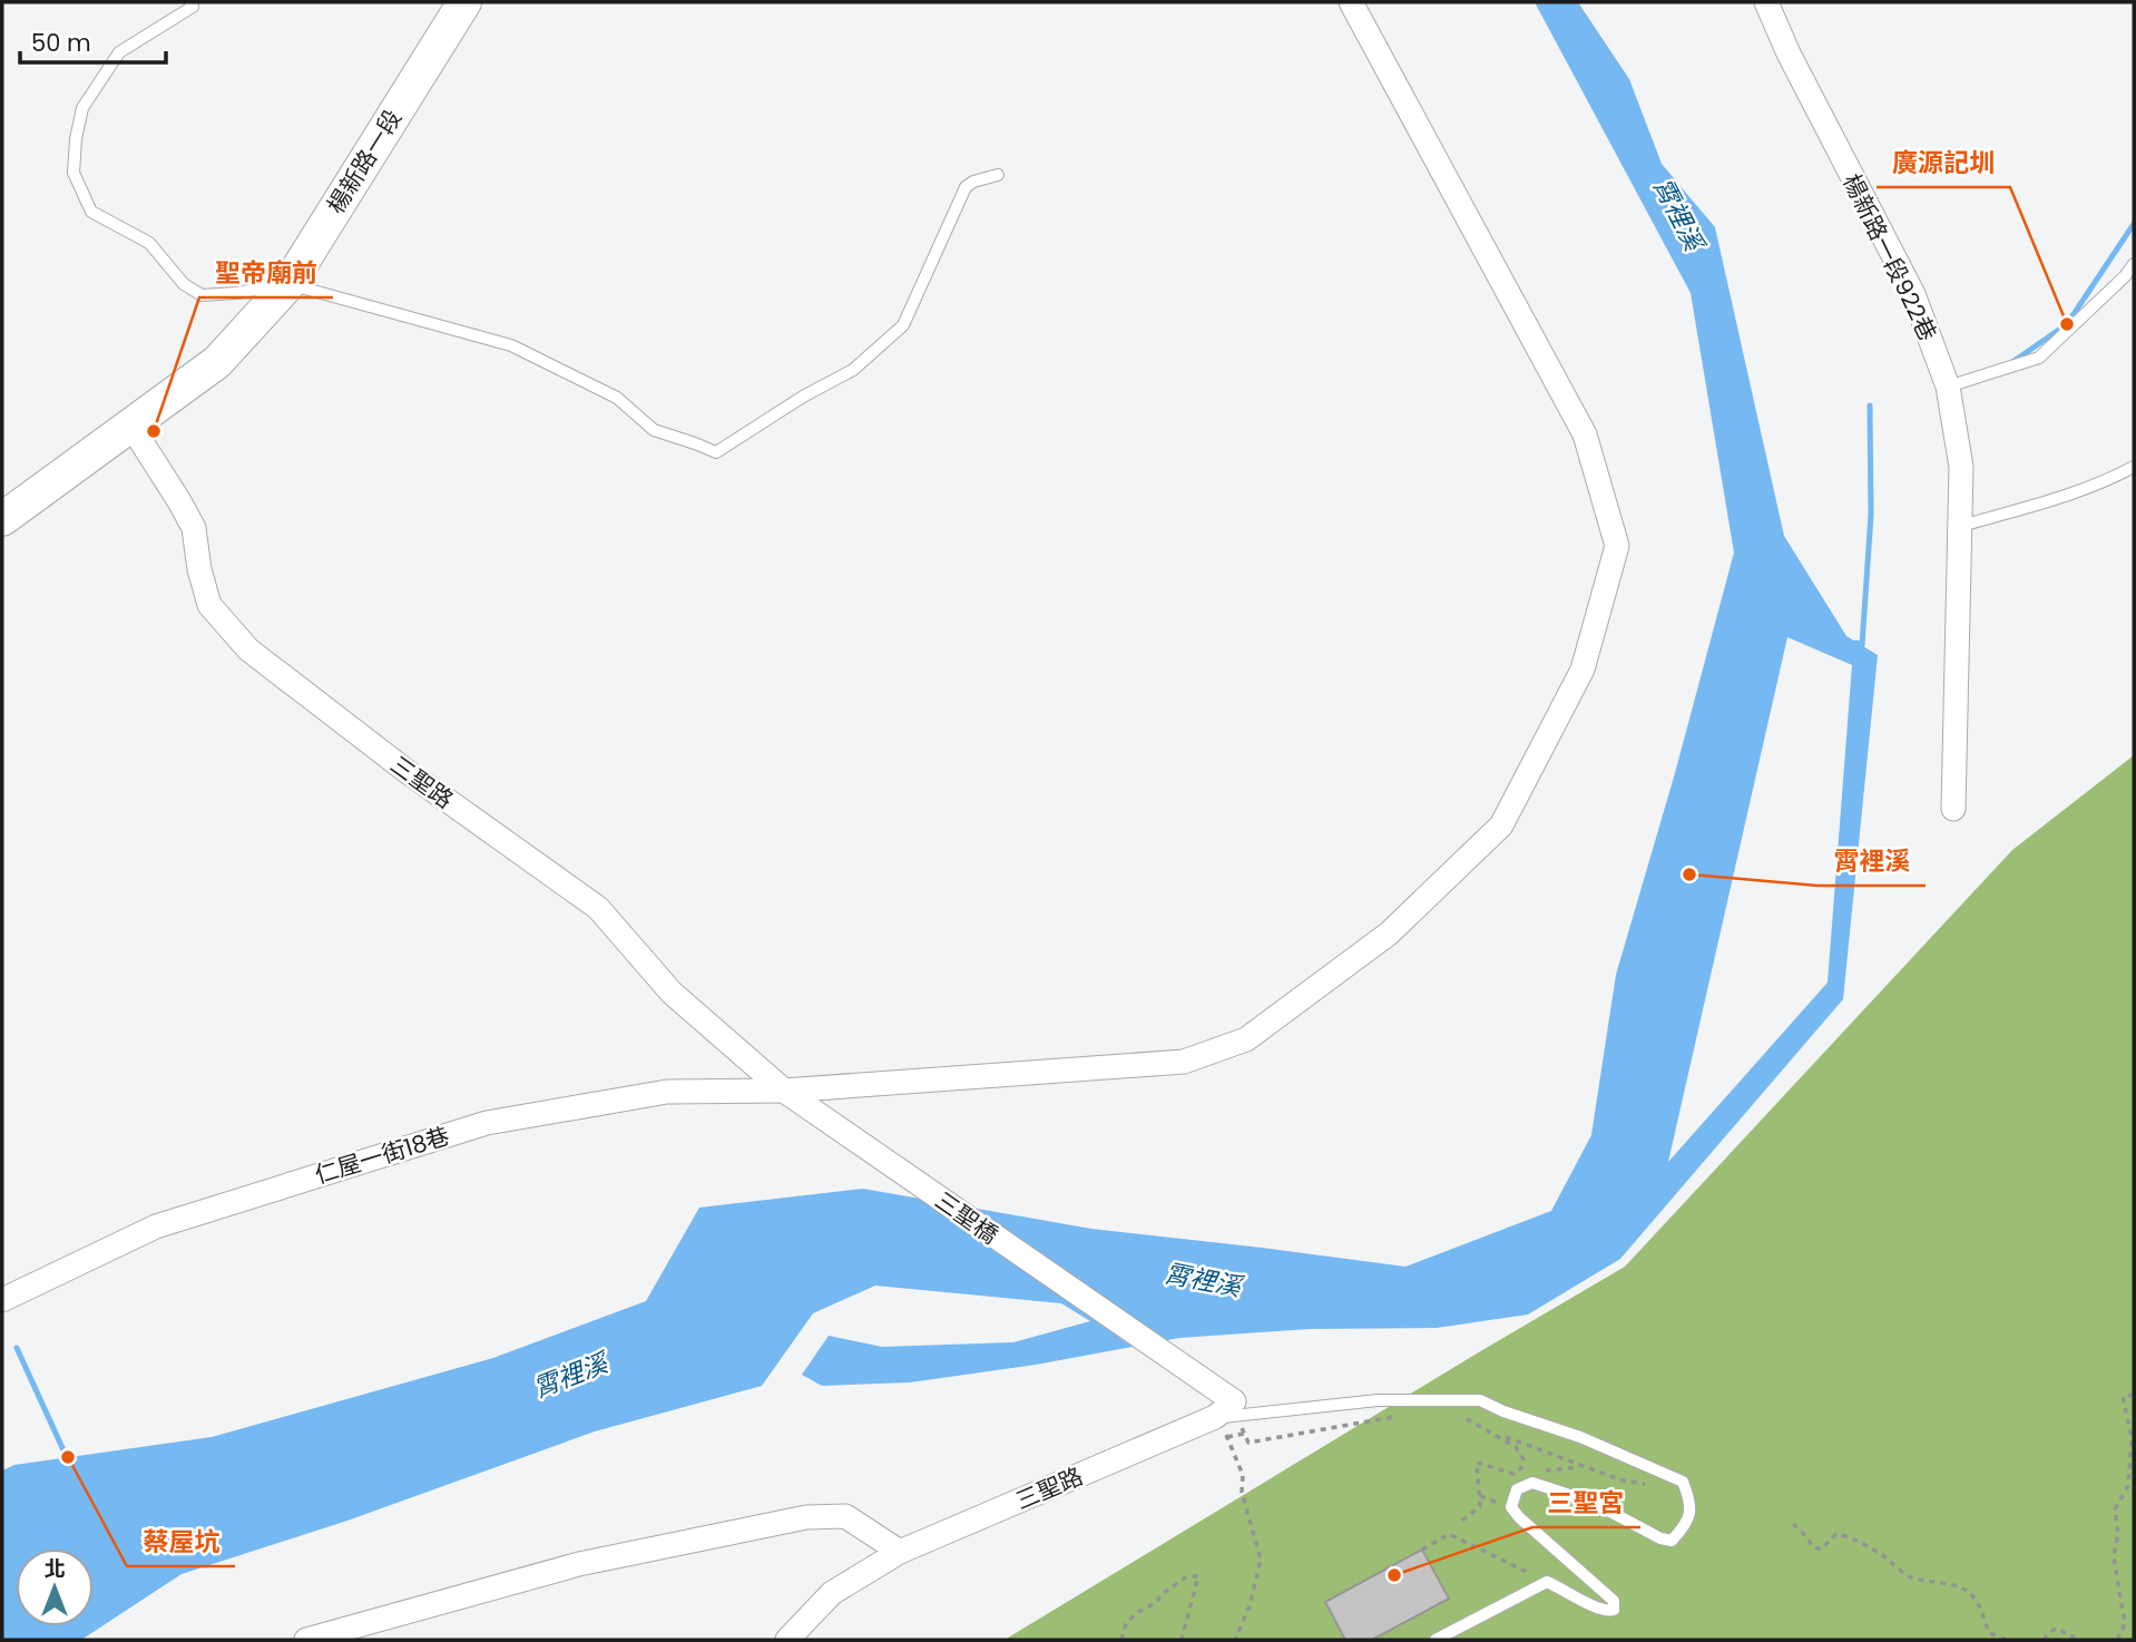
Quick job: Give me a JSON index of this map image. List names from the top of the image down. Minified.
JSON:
{"streets":{"main road":["楊新路一段"],"street":["楊新路一段922巷","三聖路","仁屋一街18巷","三聖橋"]},"crossings":[["楊新路一段","三聖路"],["三聖路","仁屋一街18巷"],["三聖路","三聖橋"],["仁屋一街18巷","三聖橋"]],"water":["霄裡溪"],"places":["廣源記圳","聖帝廟前","霄裡溪","蔡屋坑","三聖宮"],"scale_bar":"50 m","north":"top"}
